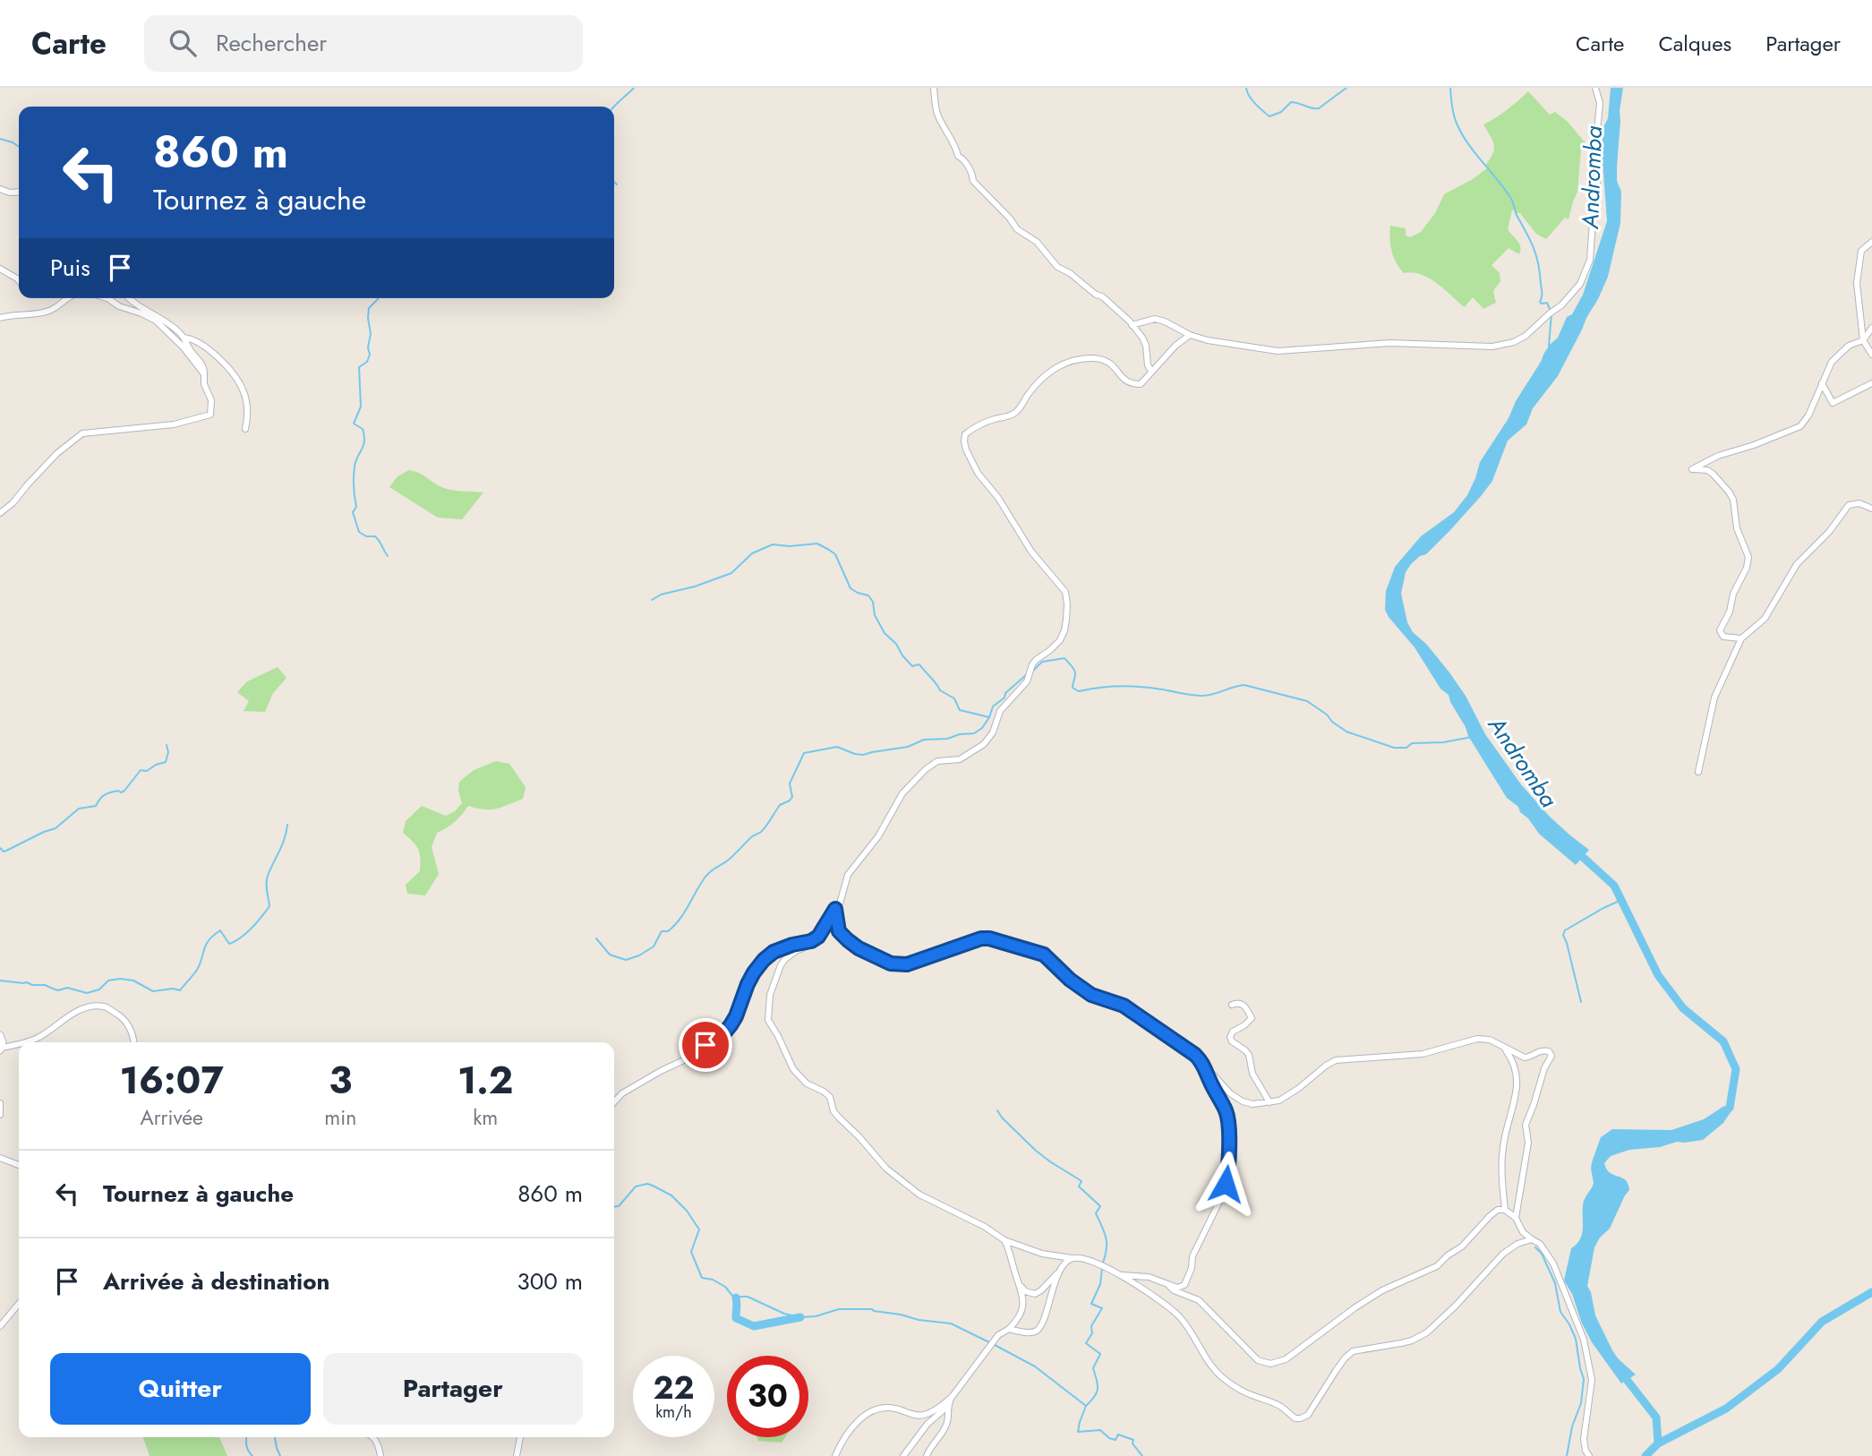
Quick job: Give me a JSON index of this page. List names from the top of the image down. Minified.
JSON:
{"water":["Andromba"],"page":{"header":"Carte","search":"Rechercher","nav":["Carte","Calques","Partager"],"turn":["860 m","Tournez à gauche"],"then":"Puis","eta":["16:07","Arrivée","3","min","1.2","km"],"list":[{"name":"Tournez à gauche","value":"860 m"},{"name":"Arrivée à destination","value":"300 m"}],"buttons":["Quitter","Partager"],"speed":"22 km/h","limit":"30"}}
